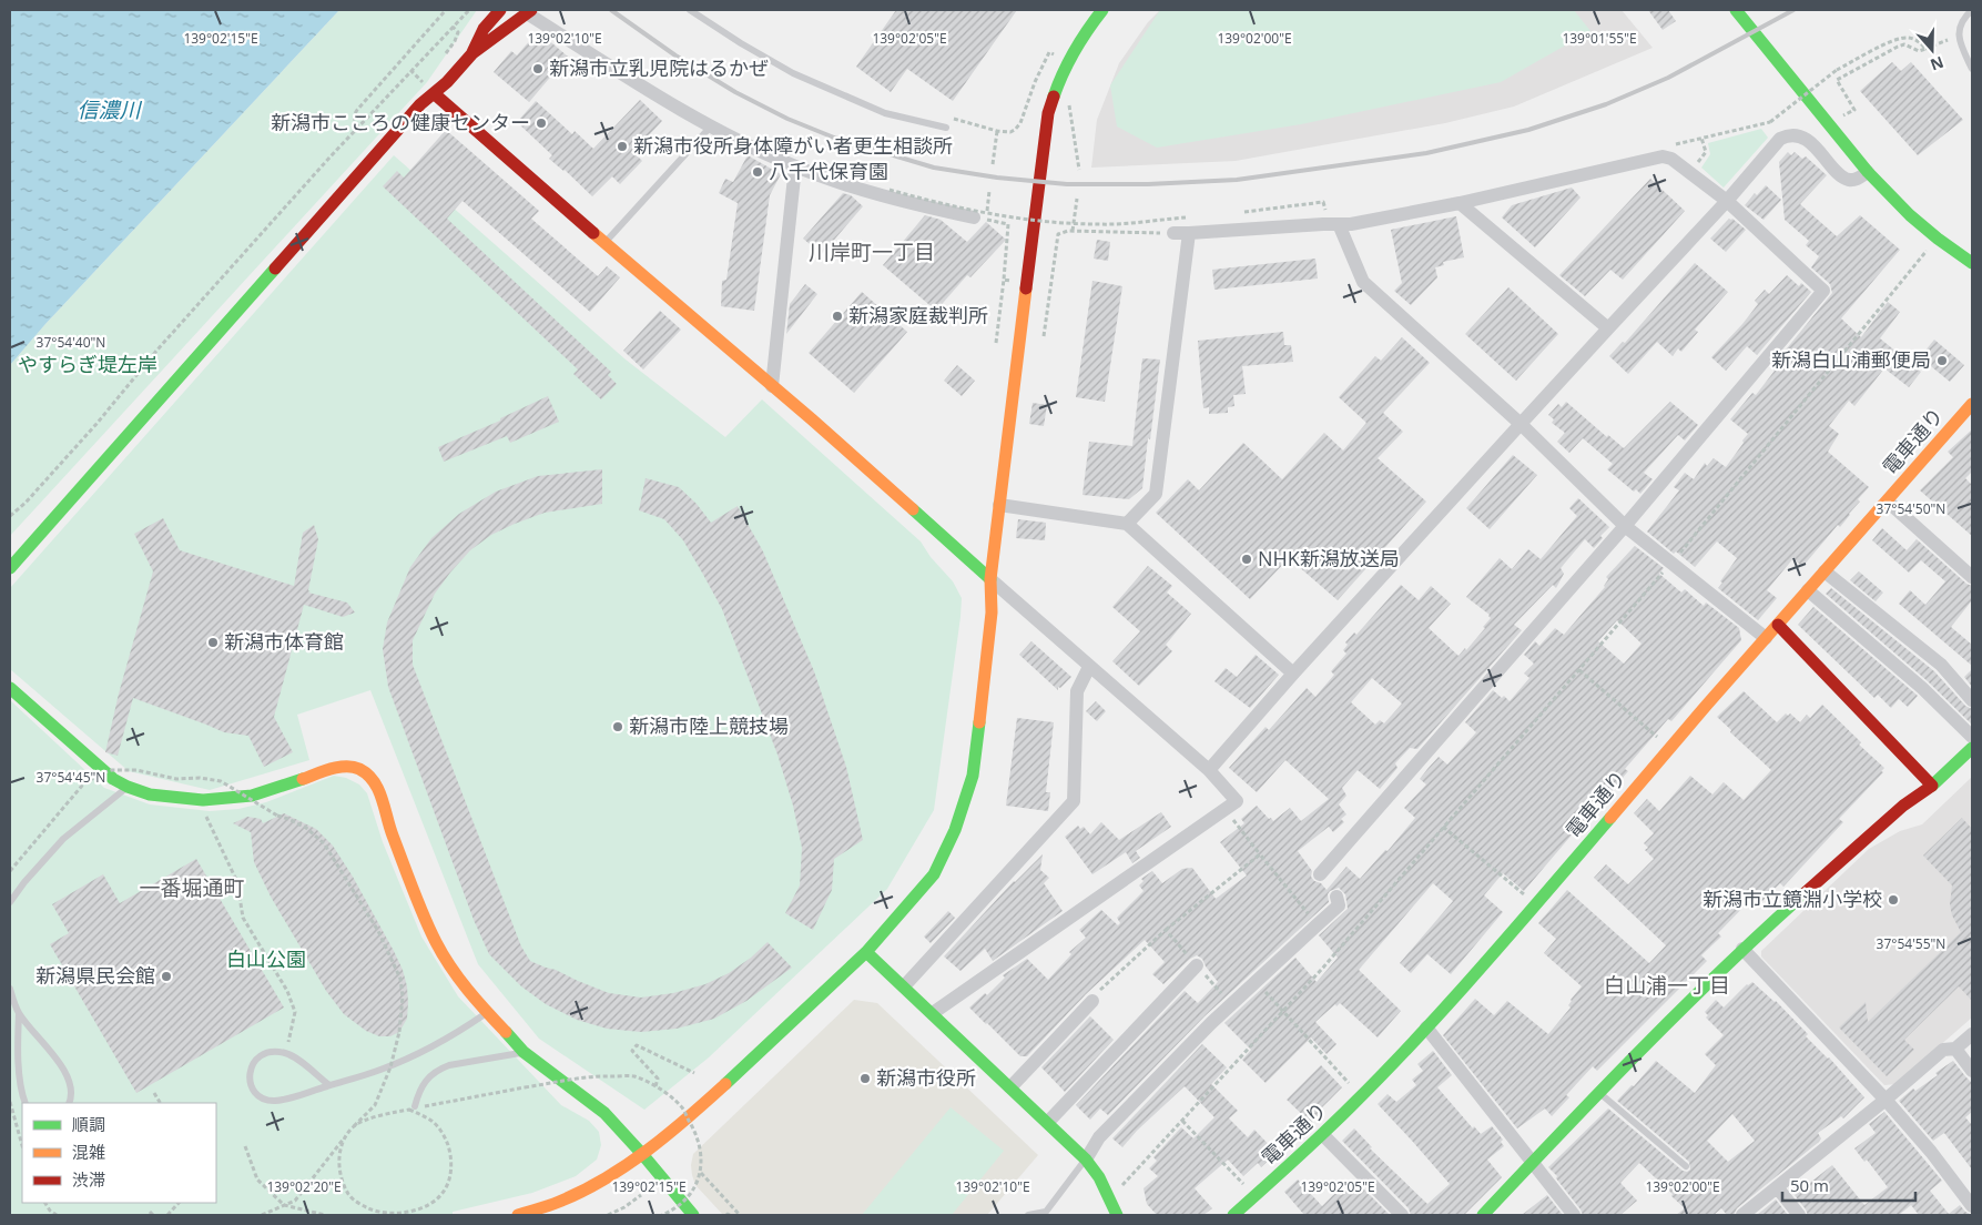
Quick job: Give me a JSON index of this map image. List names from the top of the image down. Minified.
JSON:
{"streets":{"street":["電車通り"]},"districts":["川岸町一丁目","一番堀通町","白山浦一丁目"],"water":["信濃川"],"parks":["やすらぎ堤左岸","白山公園"],"places":["新潟市立乳児院はるかぜ","新潟市こころの健康センター","新潟市役所身体障がい者更生相談所","八千代保育園","新潟家庭裁判所","新潟白山浦郵便局","NHK新潟放送局","新潟市体育館","新潟市陸上競技場","新潟市立鏡淵小学校","新潟県民会館","新潟市役所"],"legend":["順調","混雑","渋滞"],"scale_bar":"50 m","north":"bottom","coordinates":["139°02'05\"E","139°02'00\"E","139°01'55\"E","139°02'15\"E","139°02'10\"E","37°54'40\"N","37°54'50\"N","37°54'45\"N","37°54'55\"N","139°02'20\"E"]}
